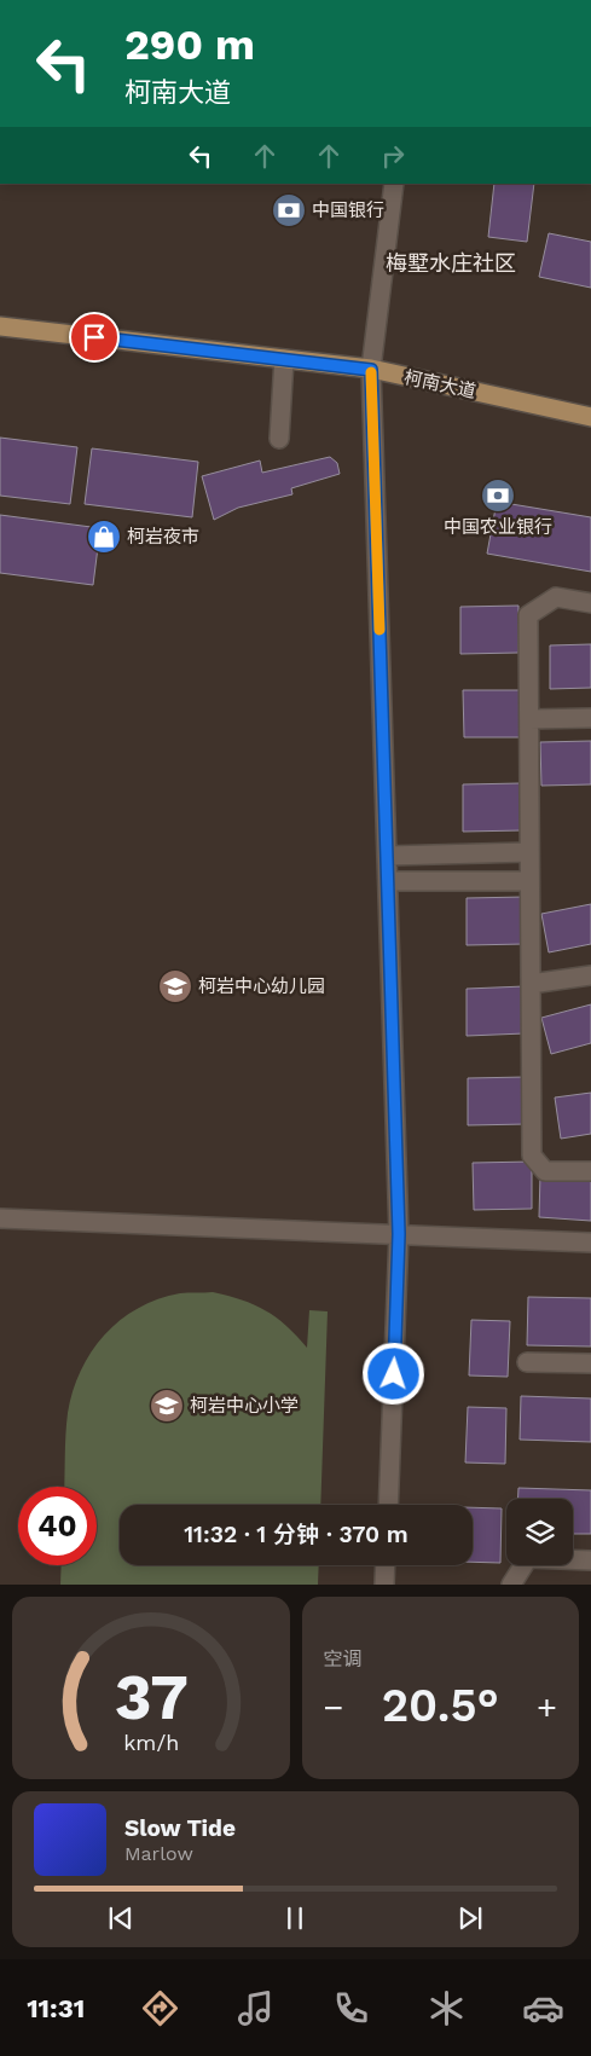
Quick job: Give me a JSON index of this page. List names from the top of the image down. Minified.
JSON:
{"streets":{"main road":["柯南大道"]},"districts":["梅墅水庄社区"],"places":{"bank":["中国银行","中国农业银行"],"shop":["柯岩夜市"],"school or university":["柯岩中心幼儿园","柯岩中心小学"]},"page":{"turn":["290 m","柯南大道"],"limit":"40","trip":"11:32 · 1 分钟 · 370 m","tile":"空调","heat":["−","20.5°","+"],"song":["Slow Tide","Marlow"],"tabs":"11:31","gauge":["37","km/h"]}}
